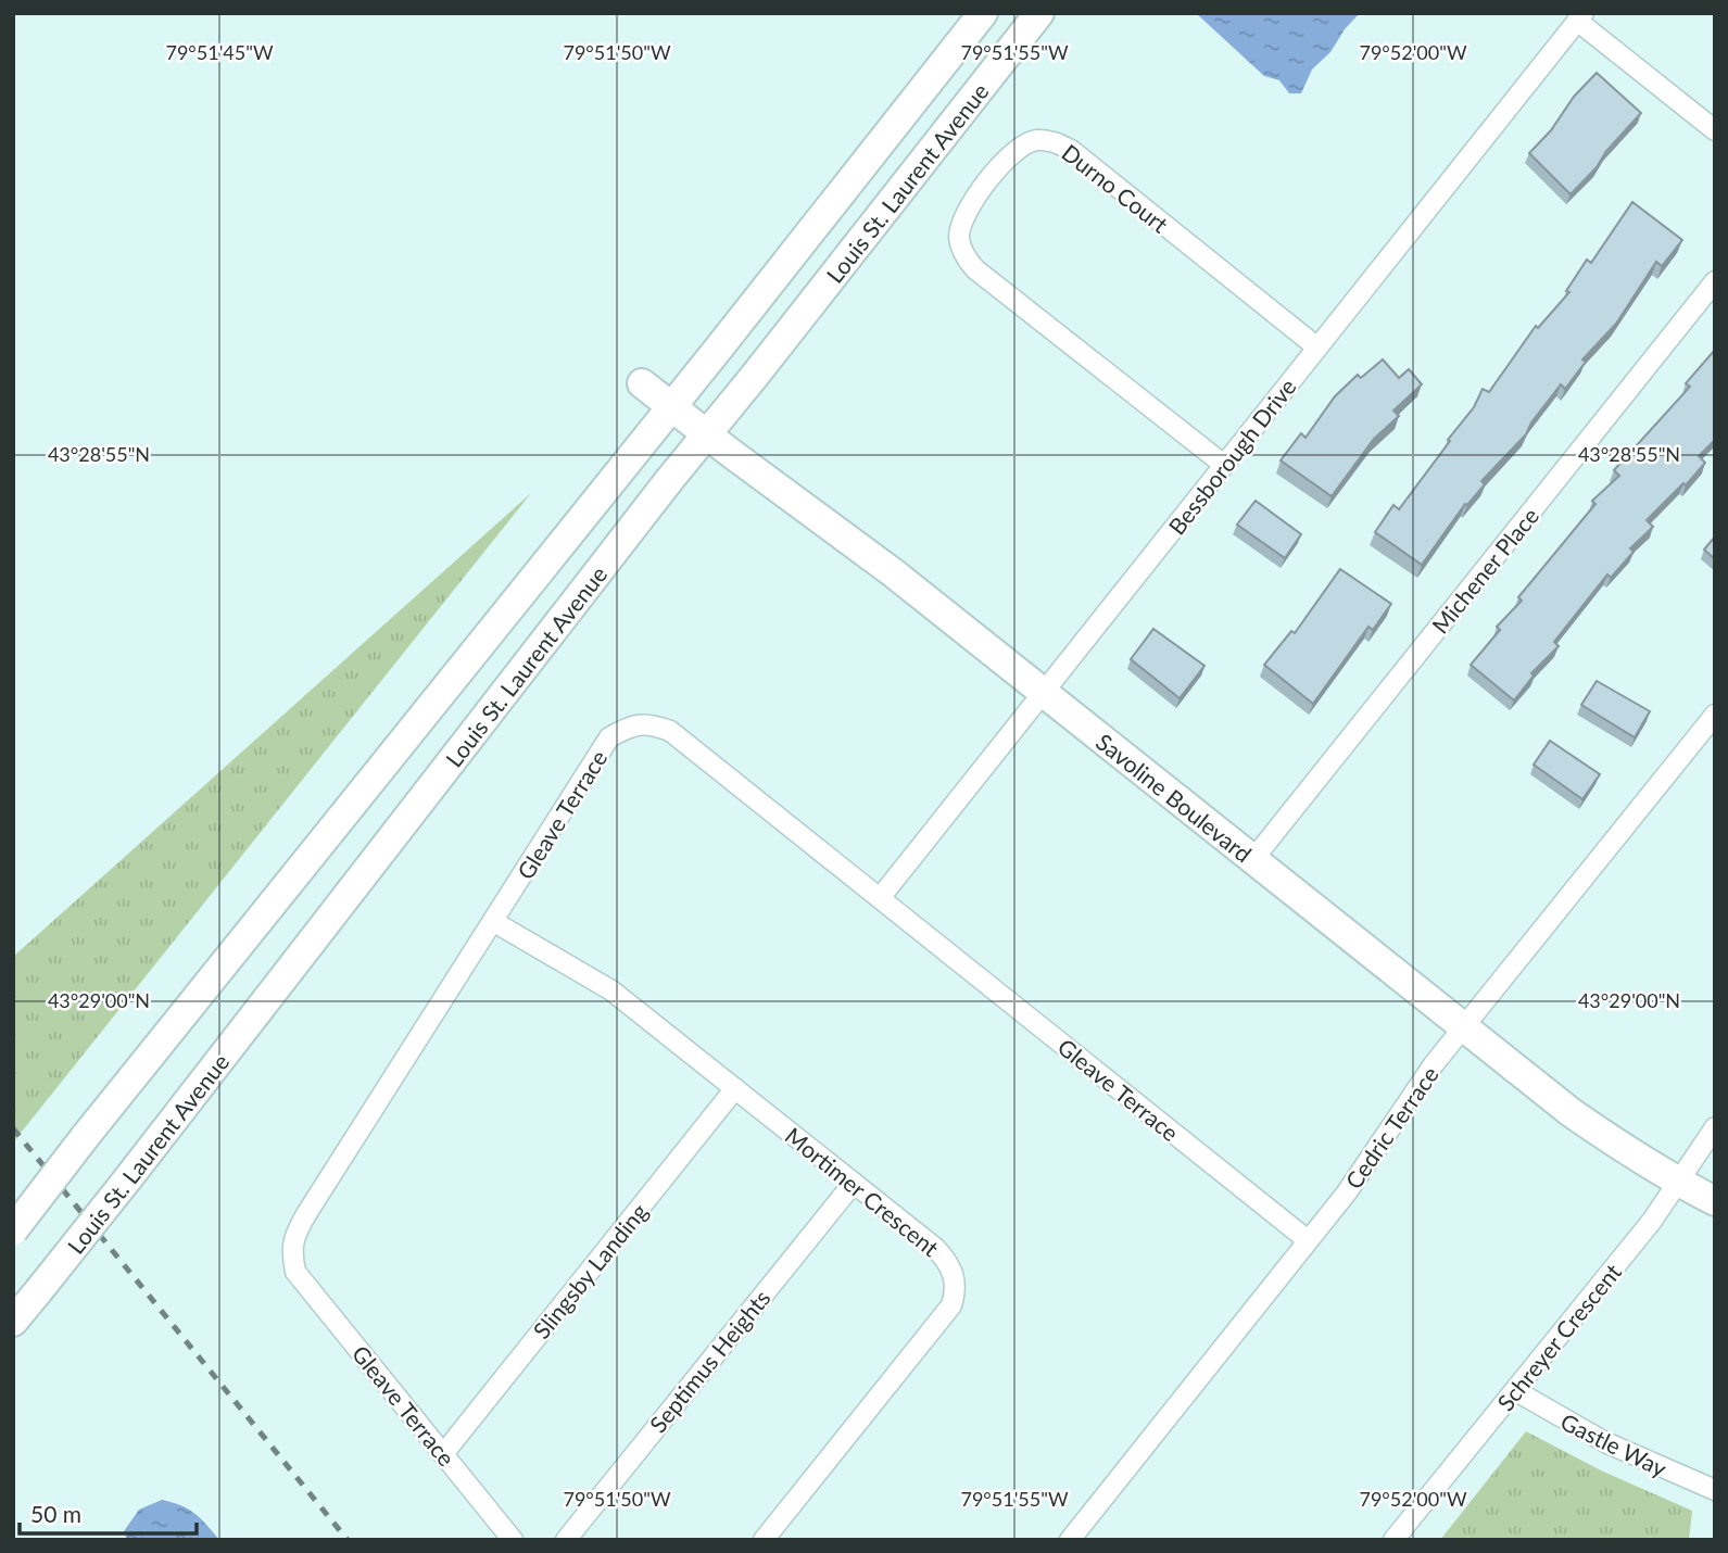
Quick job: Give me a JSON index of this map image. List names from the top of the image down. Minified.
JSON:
{"streets":{"main road":["Louis St. Laurent Avenue","Savoline Boulevard"],"street":["Durno Court","Bessborough Drive","Michener Place","Gleave Terrace","Cedric Terrace","Mortimer Crescent","Slingsby Landing","Schreyer Crescent","Septimus Heights","Gastle Way"]},"crossings":[["Louis St. Laurent Avenue","Savoline Boulevard"],["Durno Court","Bessborough Drive"],["Bessborough Drive","Savoline Boulevard"],["Bessborough Drive","Gleave Terrace"],["Michener Place","Savoline Boulevard"],["Savoline Boulevard","Cedric Terrace"],["Savoline Boulevard","Schreyer Crescent"],["Gleave Terrace","Cedric Terrace"],["Gleave Terrace","Mortimer Crescent"],["Gleave Terrace","Slingsby Landing"],["Mortimer Crescent","Slingsby Landing"],["Mortimer Crescent","Septimus Heights"],["Schreyer Crescent","Gastle Way"]],"scale_bar":"50 m","coordinates":["79°51'45\"W","79°51'50\"W","79°51'55\"W","79°52'00\"W","43°28'55\"N","43°29'00\"N"]}
